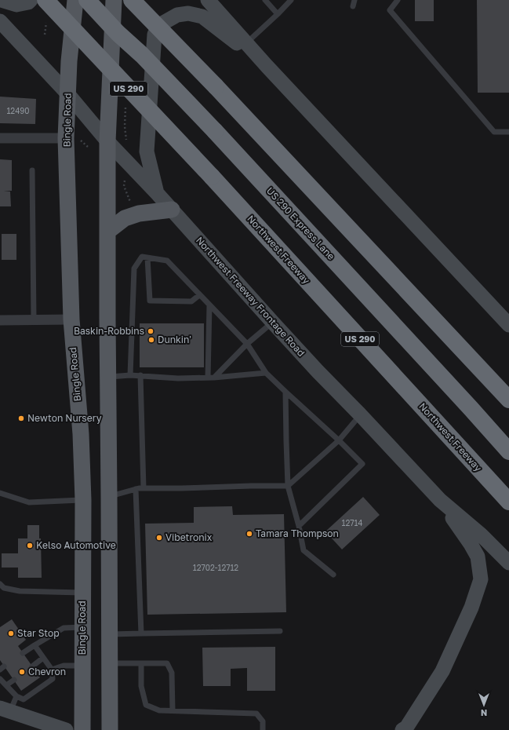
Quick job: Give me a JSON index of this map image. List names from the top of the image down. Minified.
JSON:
{"streets":{"highway":["US 290","US 290 Express Lane","Northwest Freeway"],"main road":["Bingle Road","Northwest Freeway Frontage Road"]},"crossings":[["Bingle Road","Northwest Freeway Frontage Road"]],"places":["Baskin-Robbins","Dunkin'","Newton Nursery","Tamara Thompson","Vibetronix","Kelso Automotive","Star Stop","Chevron"],"house_numbers":["12490","12714","12702-12712"],"north":"bottom"}
